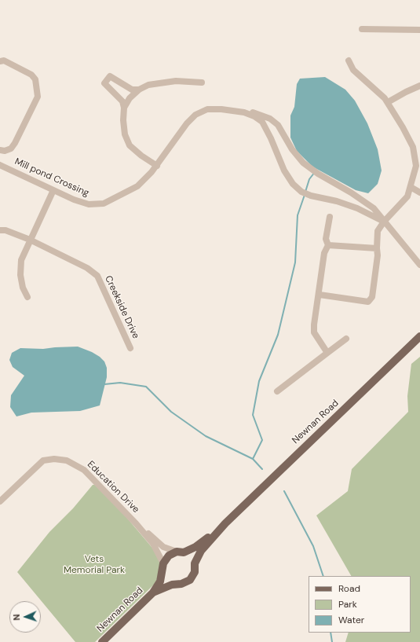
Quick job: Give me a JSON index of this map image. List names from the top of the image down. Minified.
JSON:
{"streets":{"main road":["Newnan Road"],"street":["Mill pond Crossing","Creekside Drive","Education Drive"]},"crossings":[["Newnan Road","Education Drive"]],"parks":["Vets Memorial Park"],"legend":["Road","Park","Water"],"north":"left"}
